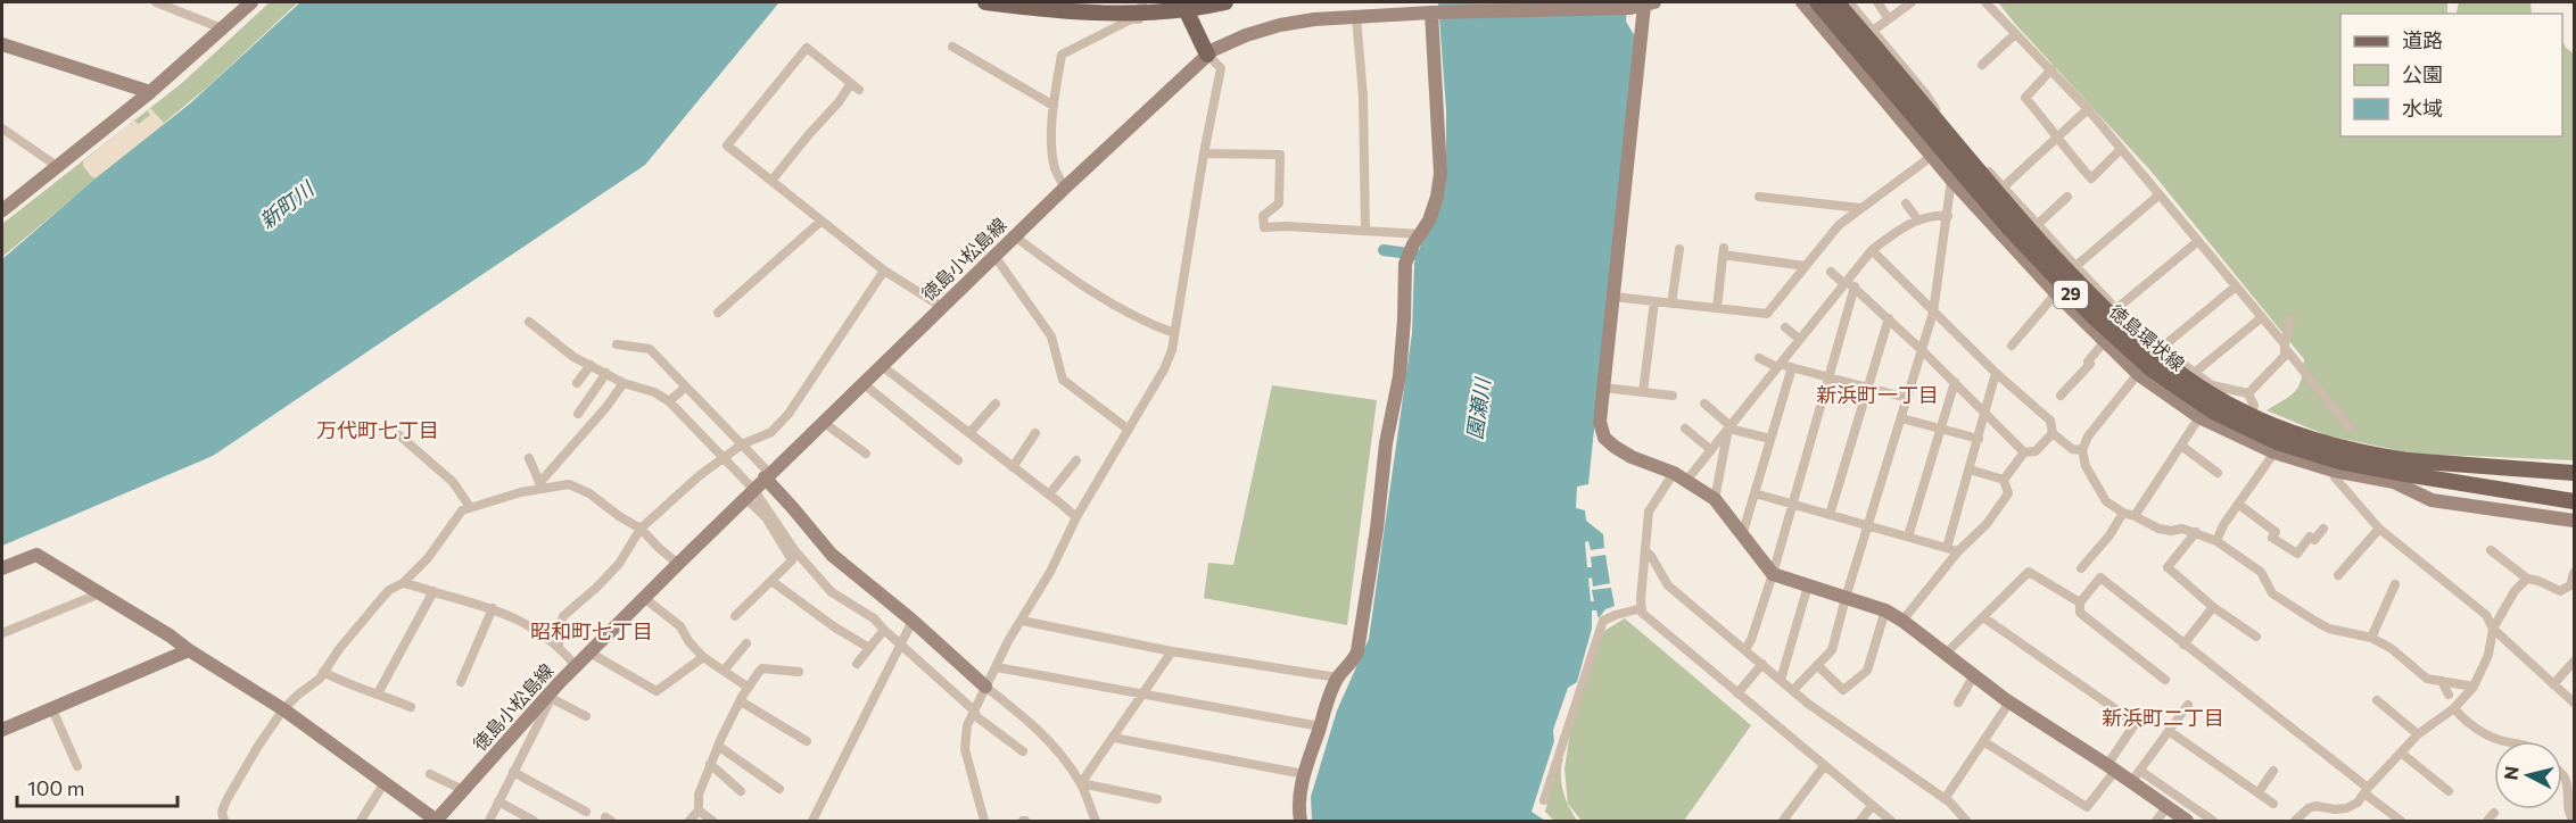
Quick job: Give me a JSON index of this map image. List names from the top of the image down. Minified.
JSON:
{"streets":{"main road":["29","徳島環状線"],"street":["徳島小松島線"]},"districts":["新浜町一丁目","万代町七丁目","昭和町七丁目","新浜町二丁目"],"water":["新町川","園瀬川"],"legend":["道路","公園","水域"],"scale_bar":"100 m","north":"left"}
